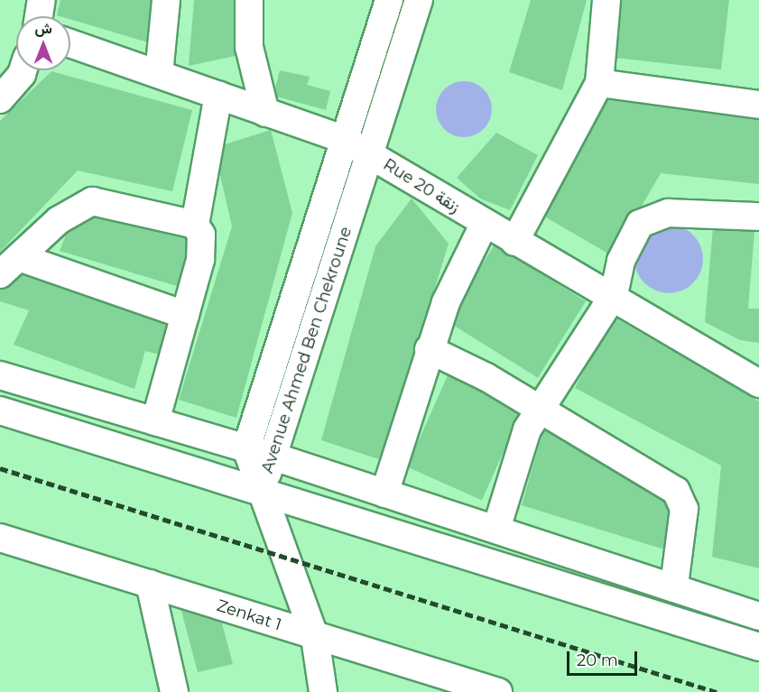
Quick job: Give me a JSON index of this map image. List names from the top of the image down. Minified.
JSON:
{"streets":{"street":["Rue 20 زنقة","Avenue Ahmed Ben Chekroune","Zenkat 1"]},"crossings":[["Rue 20 زنقة","Avenue Ahmed Ben Chekroune"]],"scale_bar":"20 m","north":"top"}
